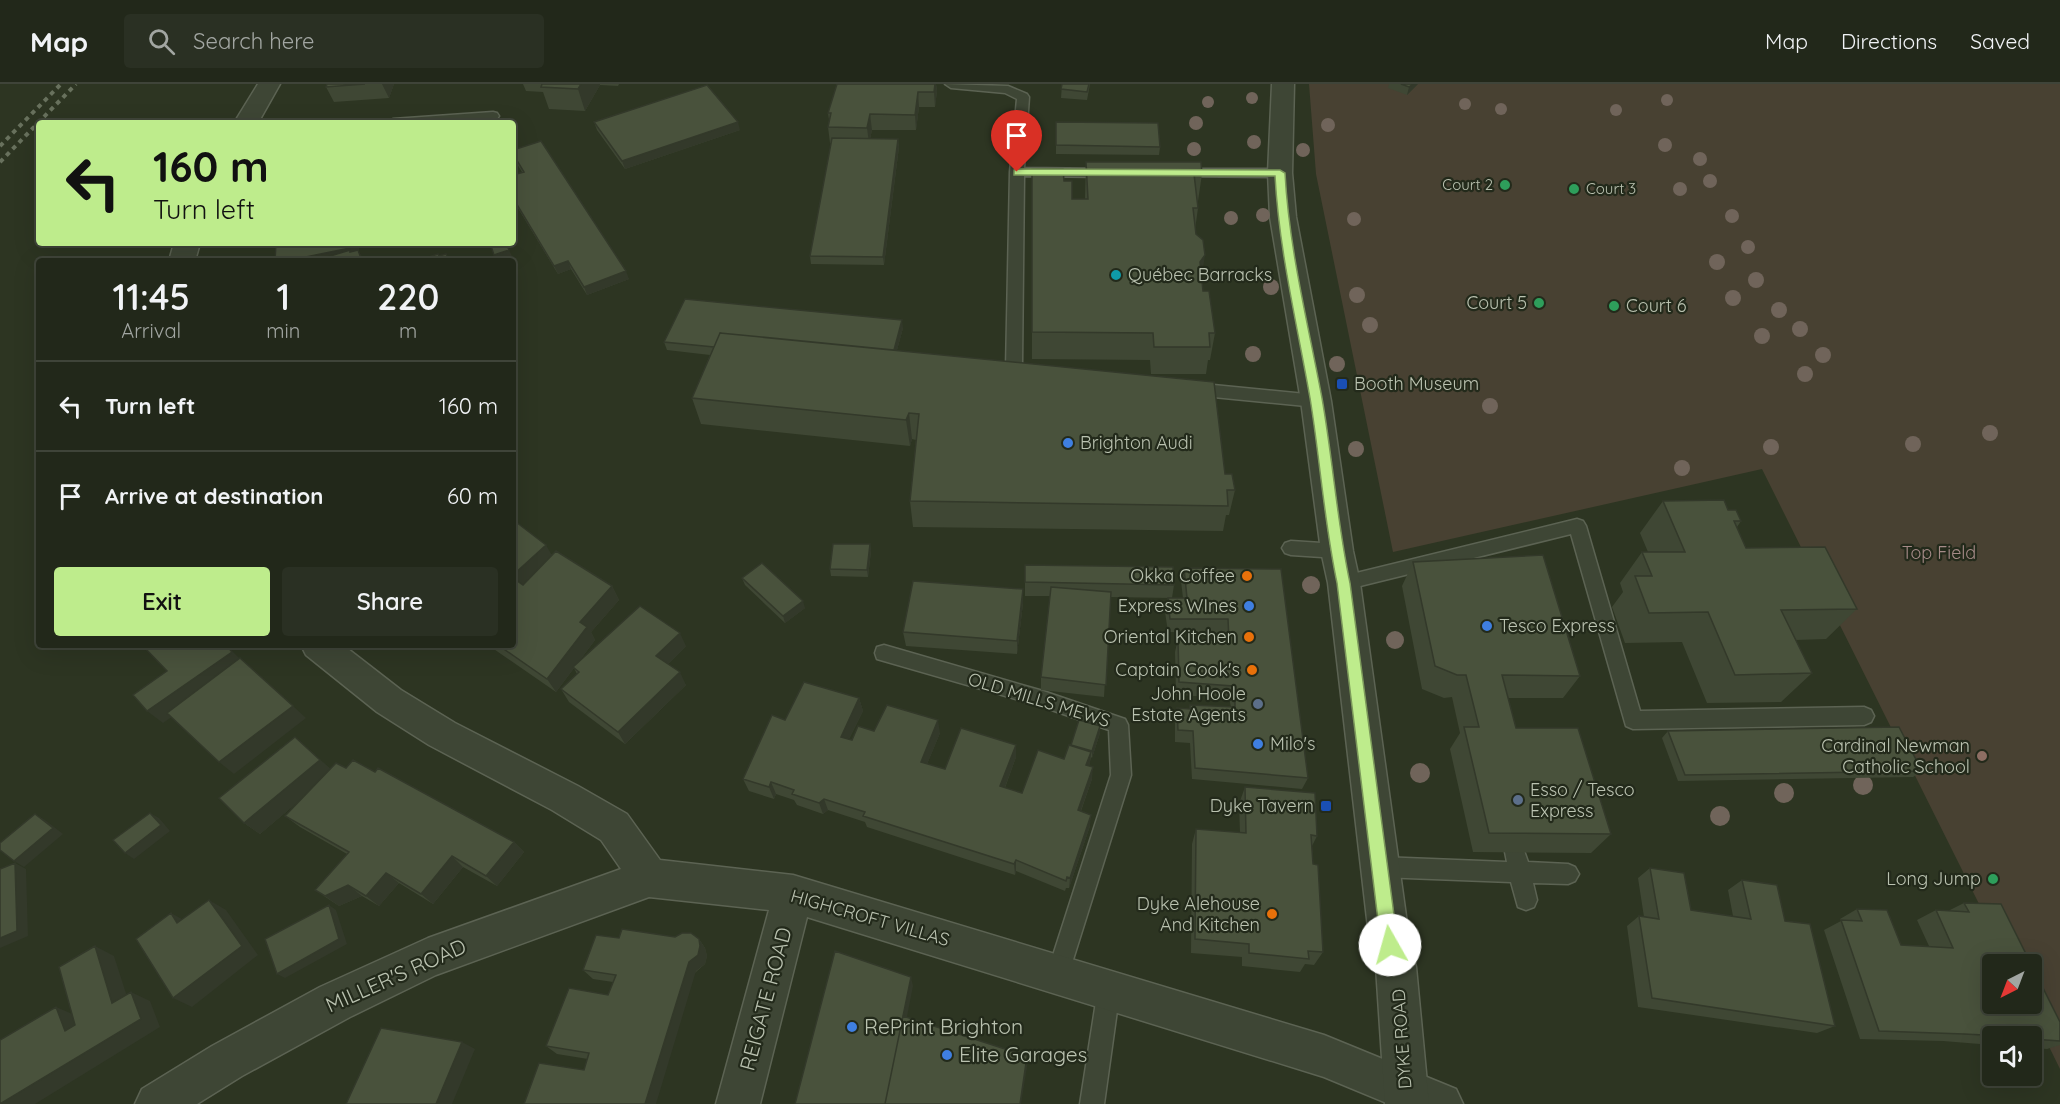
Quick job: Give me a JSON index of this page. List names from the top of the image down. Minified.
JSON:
{"streets":{"street":["HIGHCROFT VILLAS","MILLER'S ROAD","REIGATE ROAD","DYKE ROAD"],"lane":["OLD MILLS MEWS"]},"crossings":[["OLD MILLS MEWS","HIGHCROFT VILLAS"],["HIGHCROFT VILLAS","MILLER'S ROAD"],["HIGHCROFT VILLAS","REIGATE ROAD"],["HIGHCROFT VILLAS","DYKE ROAD"]],"parks":["Top Field"],"places":{"other":["Court 2","Court 3","Québec Barracks","Court 5","Court 6","Brighton Audi","Okka Coffee","Express WInes","Tesco Express","Oriental Kitchen","Captain Cook's","John Hoole Estate Agents","Milo's","Cardinal Newman Catholic School","Esso / Tesco Express","Long Jump","Dyke Alehouse And Kitchen","RePrint Brighton","Elite Garages"],"transit":["Booth Museum","Dyke Tavern"]},"north":"bottom left","page":{"header":"Map","search":"Search here","nav":["Map","Directions","Saved"],"turn":["160 m","Turn left"],"eta":["11:45","Arrival","1","min","220","m"],"list":[{"name":"Turn left","value":"160 m"},{"name":"Arrive at destination","value":"60 m"}],"buttons":["Exit","Share"]}}
